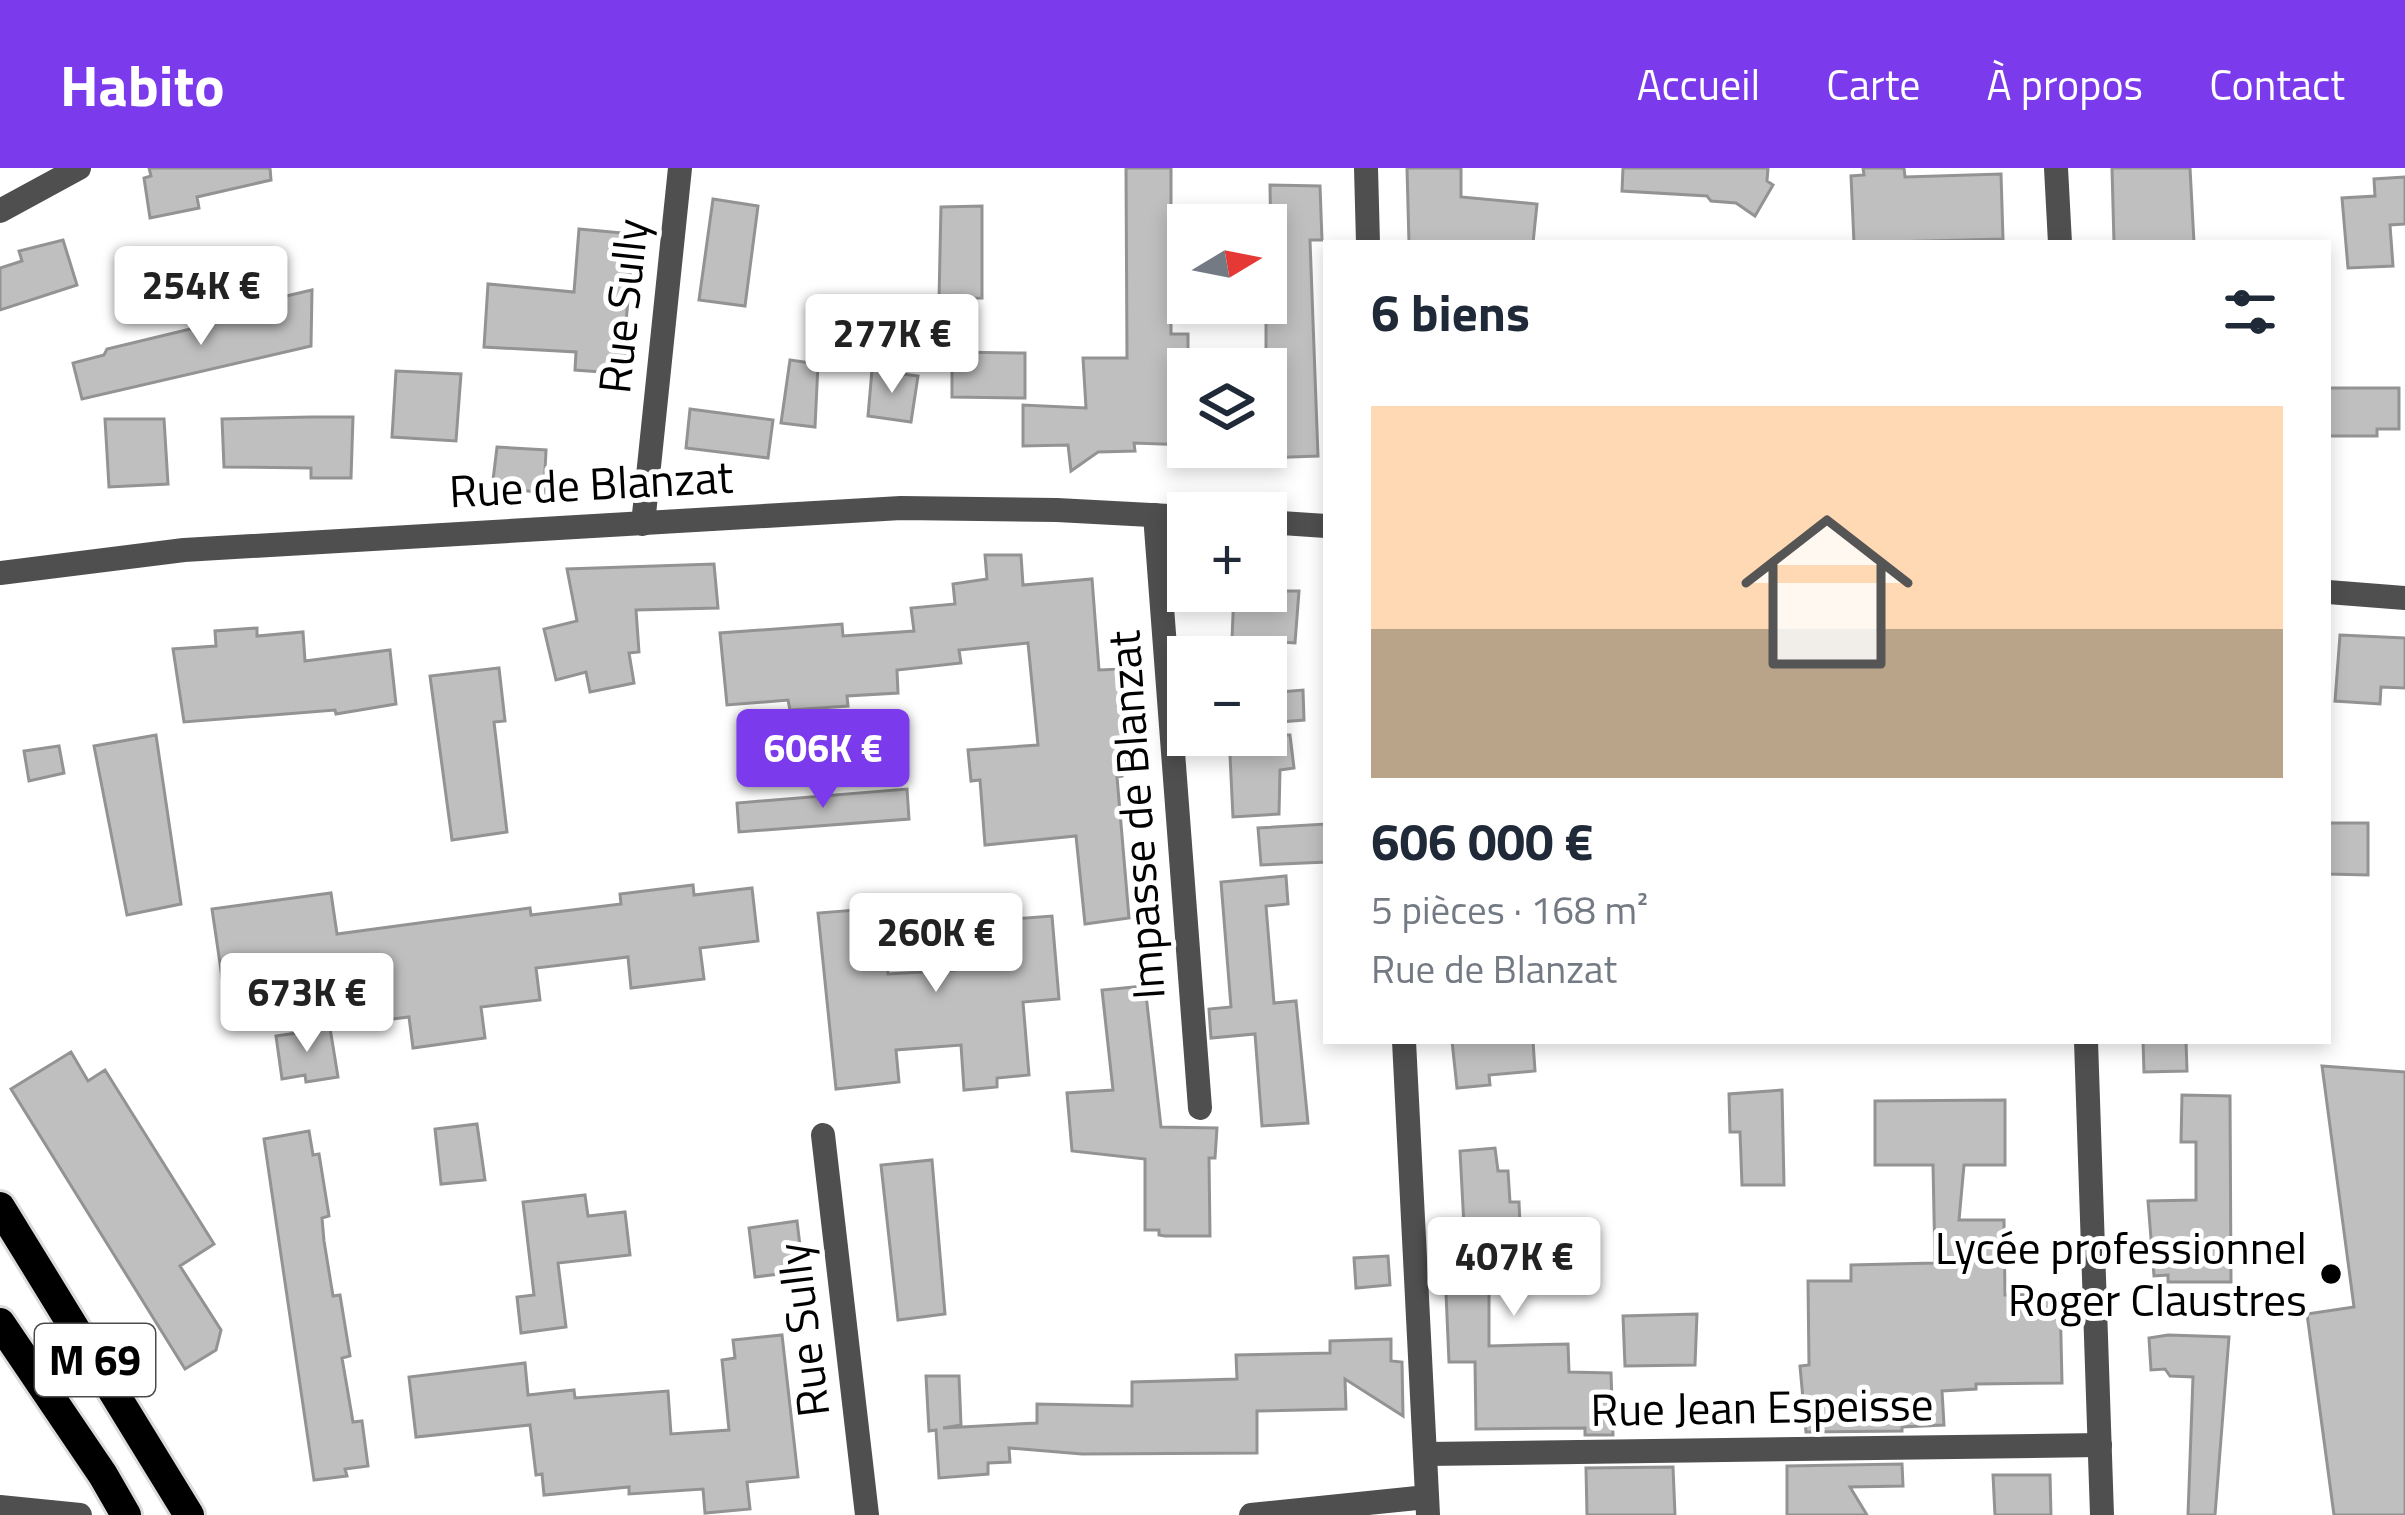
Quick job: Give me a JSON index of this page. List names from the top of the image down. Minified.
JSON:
{"streets":{"main road":["M 69"],"street":["Rue Sully","Rue de Blanzat","Impasse de Blanzat","Rue Jean Espeisse"]},"crossings":[["Rue Sully","Rue de Blanzat"],["Rue de Blanzat","Impasse de Blanzat"]],"places":["Lycée professionnel Roger Claustres"],"north":"right","page":{"header":"Habito","nav":["Accueil","Carte","À propos","Contact"],"map_buttons":["+","−"],"heading":"6 biens","price":["254K €","277K €","606K €","260K €","673K €","407K €"],"list":[{"name":"606 000 €","note":"5 pièces · 168 m² · Rue de Blanzat"}]}}
